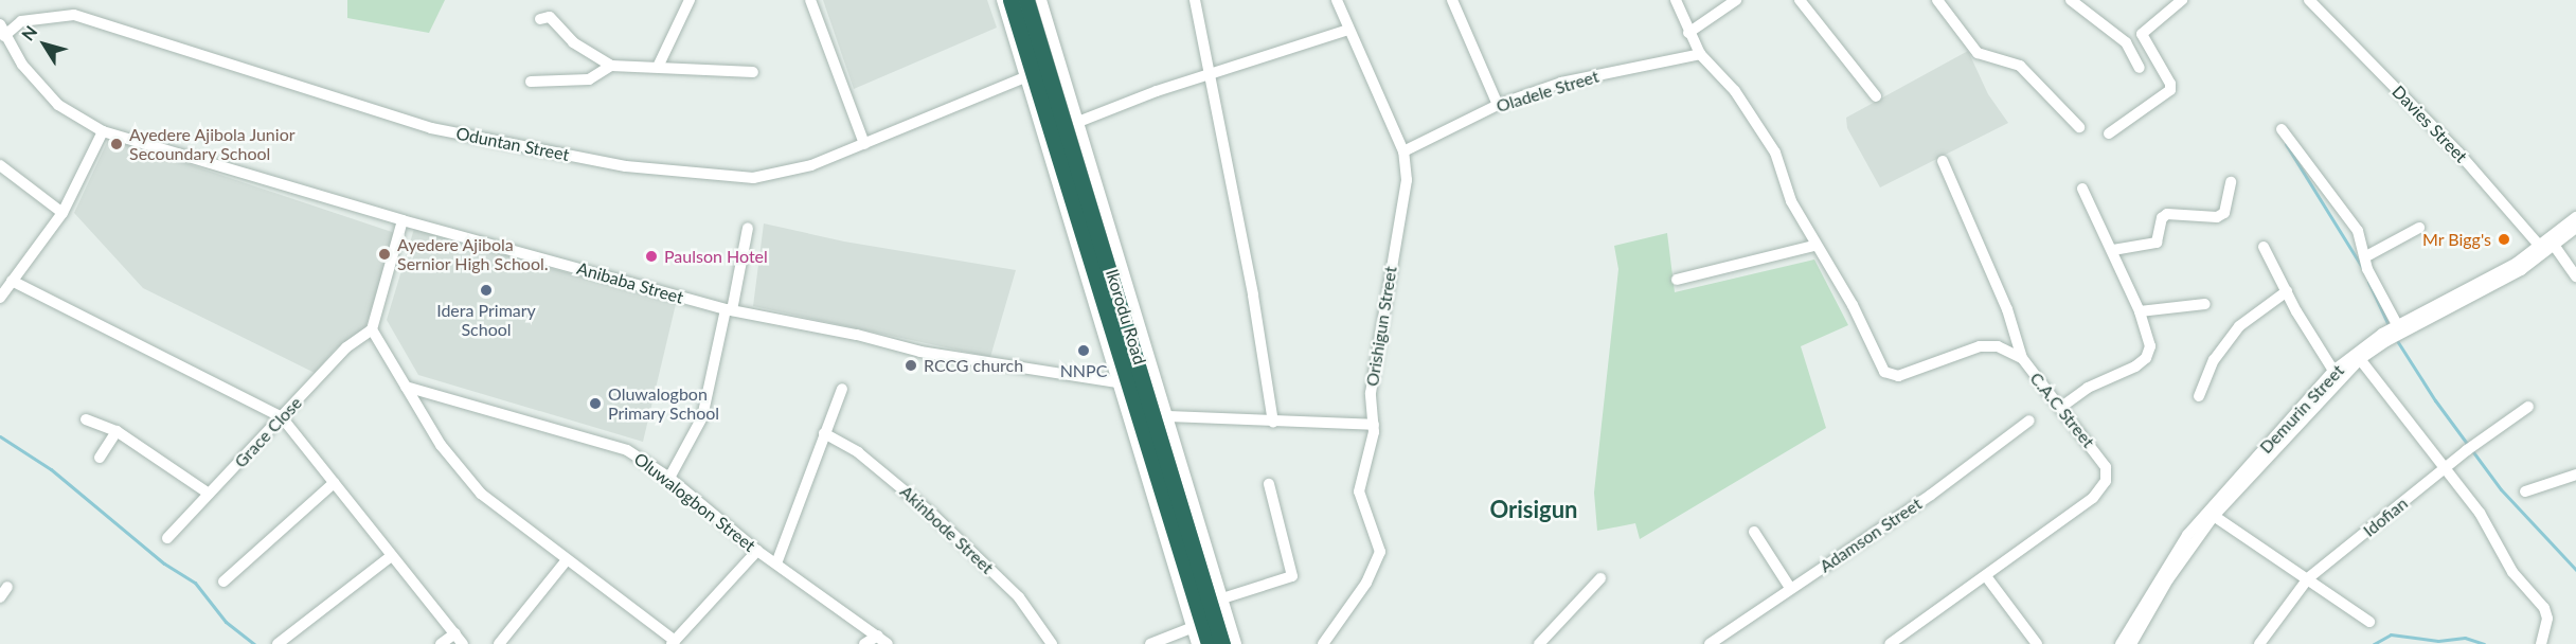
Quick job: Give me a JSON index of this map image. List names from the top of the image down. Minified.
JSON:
{"streets":{"highway":["Ikorodu Road"],"street":["Oladele Street","Davies Street","Oduntan Street","Anibaba Street","Orishigun Street","Demurin Street","C.A.C Street","Grace Close","Oluwalogbon Street","Idofian","Akinbode Street","Adamson Street"]},"crossings":[["Oladele Street","Orishigun Street"],["Davies Street","Demurin Street"],["Oduntan Street","Anibaba Street"],["Oduntan Street","Ikorodu Road"],["Anibaba Street","Ikorodu Road"]],"districts":["Orisigun"],"places":["Ayedere Ajibola Junior Secoundary School","Mr Bigg's","Ayedere Ajibola Sernior High School.","Paulson Hotel","Idera Primary School","NNPC","RCCG church","Oluwalogbon Primary School"],"north":"top left"}
